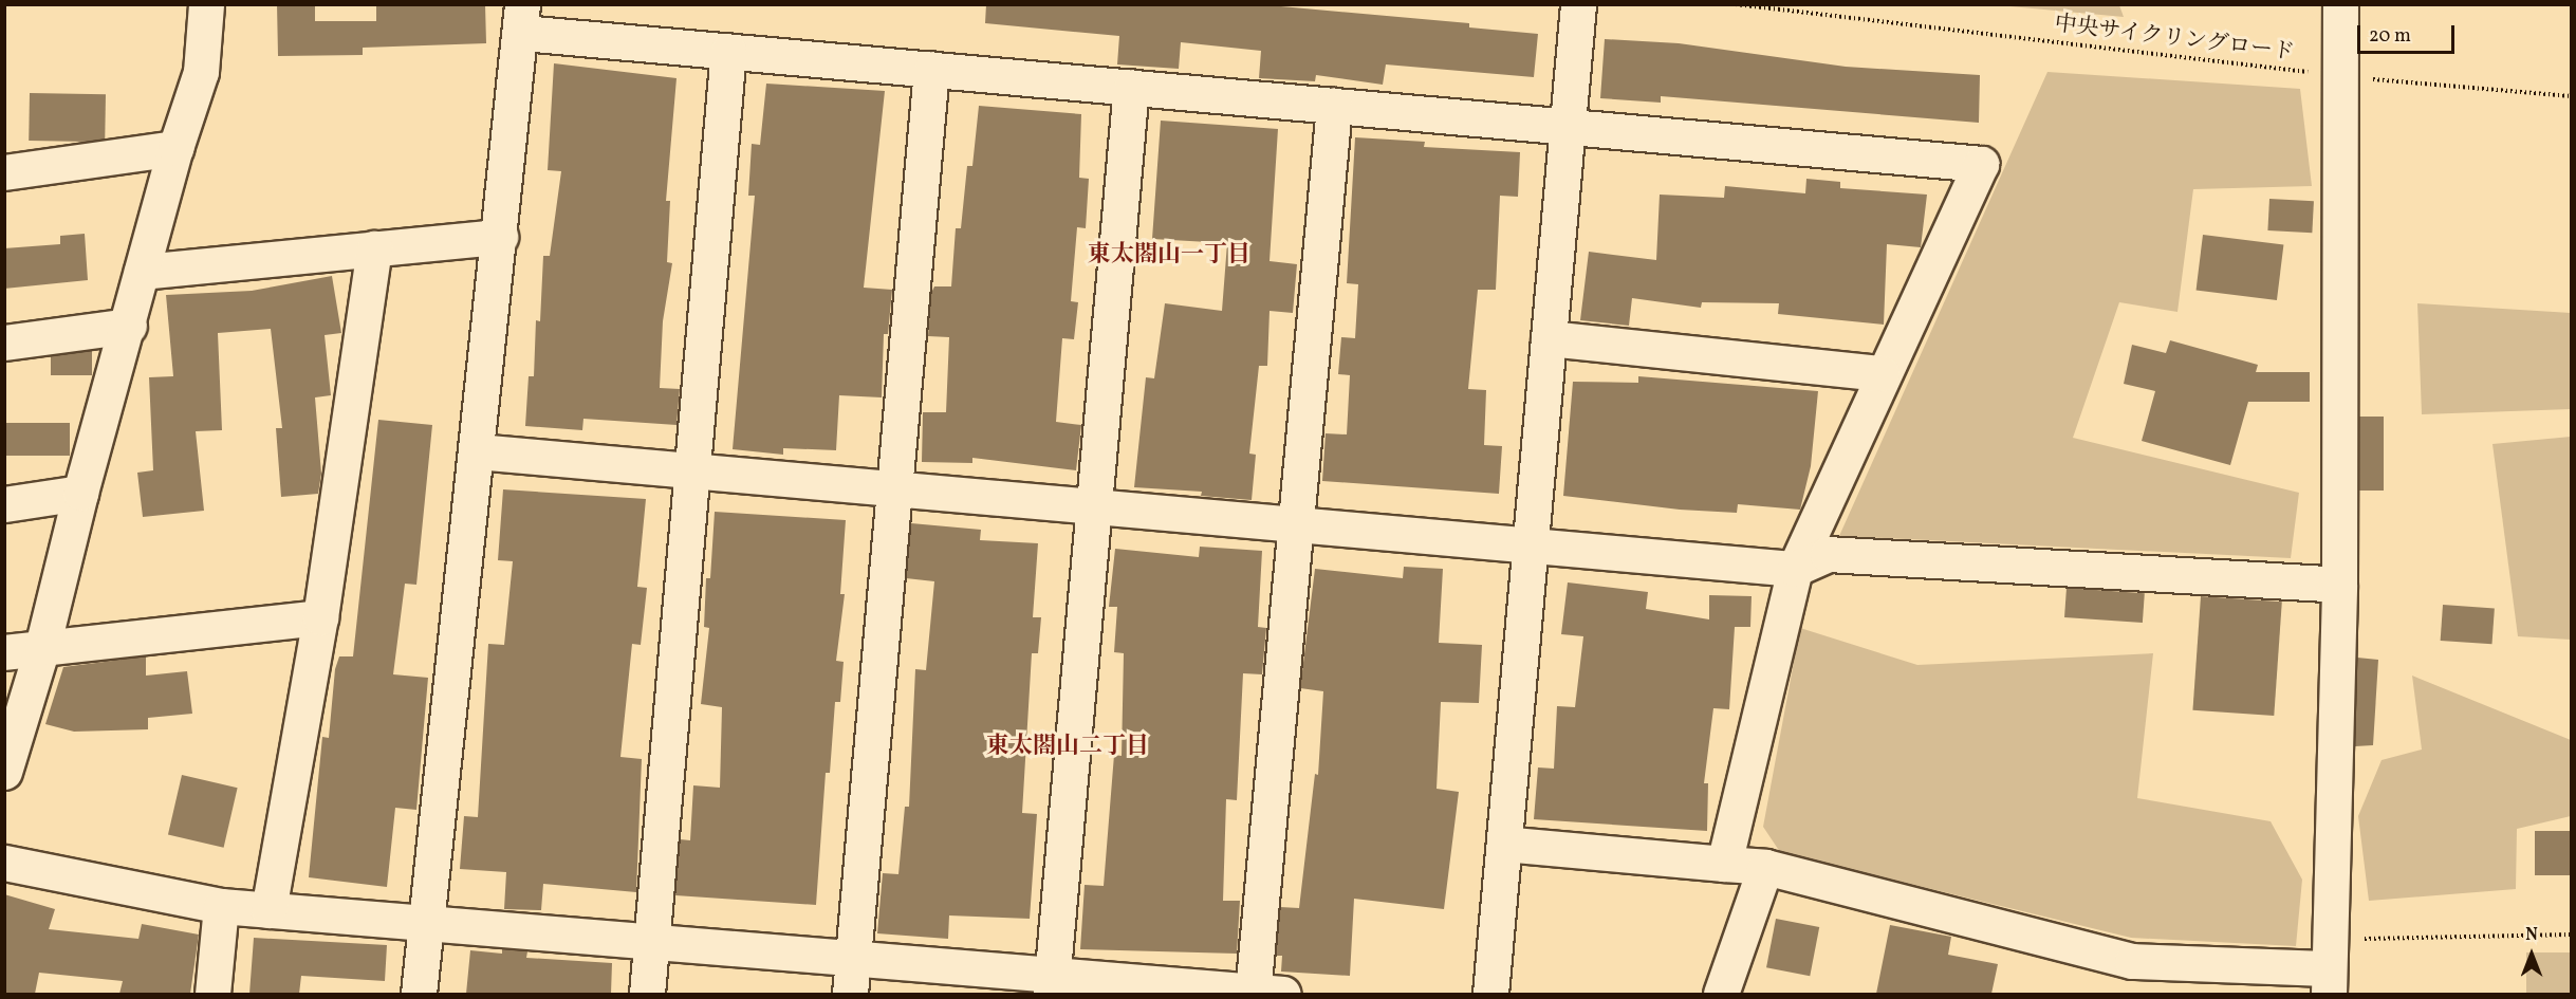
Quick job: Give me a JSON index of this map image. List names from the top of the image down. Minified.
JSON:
{"streets":{"path":["中央サイクリングロード"]},"districts":["東太閤山一丁目","東太閤山二丁目"],"scale_bar":"20 m","north":"top"}
